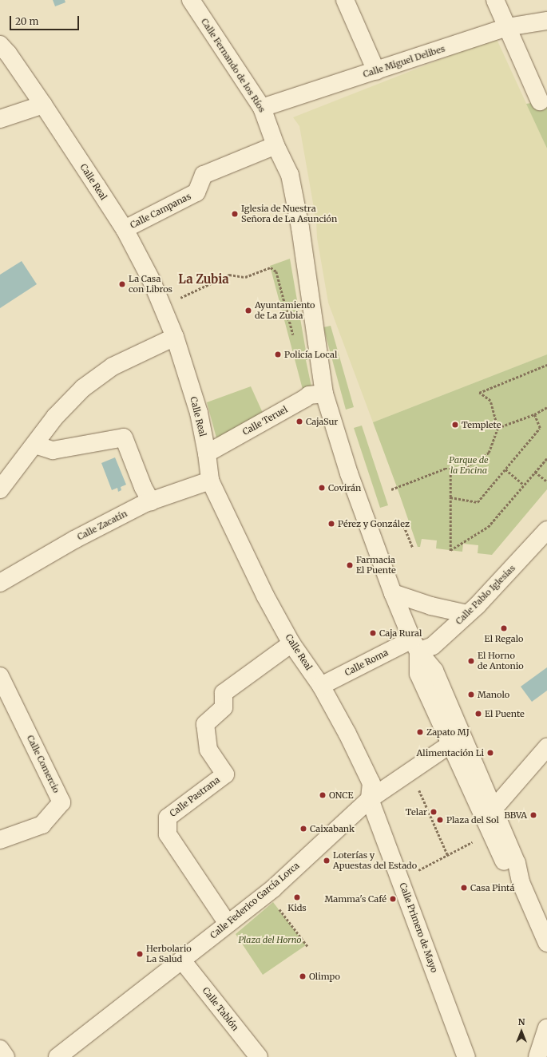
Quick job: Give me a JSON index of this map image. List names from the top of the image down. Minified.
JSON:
{"streets":{"street":["Calle Miguel Delibes","Calle Fernando de los Ríos","Calle Real","Calle Campanas","Calle Teruel","Calle Zacatín","Calle Pablo Iglesias","Calle Roma","Calle Comercio","Calle Pastrana","Calle Federico García Lorca","Calle Primero de Mayo","Calle Tablón"]},"crossings":[["Calle Miguel Delibes","Calle Fernando de los Ríos"],["Calle Fernando de los Ríos","Calle Campanas"],["Calle Fernando de los Ríos","Calle Teruel"],["Calle Fernando de los Ríos","Calle Pablo Iglesias"],["Calle Fernando de los Ríos","Calle Roma"],["Calle Fernando de los Ríos","Calle Federico García Lorca"],["Calle Real","Calle Campanas"],["Calle Real","Calle Teruel"],["Calle Real","Calle Zacatín"],["Calle Real","Calle Roma"],["Calle Real","Calle Pastrana"],["Calle Real","Calle Federico García Lorca"],["Calle Real","Calle Primero de Mayo"],["Calle Pablo Iglesias","Calle Roma"],["Calle Pastrana","Calle Federico García Lorca"],["Calle Federico García Lorca","Calle Primero de Mayo"],["Calle Federico García Lorca","Calle Tablón"]],"districts":["La Zubia"],"parks":["Parque de la Encina","Plaza del Horno"],"places":["Iglesia de Nuestra Señora de La Asunción","La Casa con Libros","Ayuntamiento de La Zubia","Policía Local","CajaSur","Templete","Covirán","Pérez y González","Farmacia El Puente","El Regalo","Caja Rural","El Horno de Antonio","Manolo","El Puente","Zapato MJ","Alimentación Li","ONCE","Telar","BBVA","Plaza del Sol","Caixabank","Loterías y Apuestas del Estado","Casa Pintá","Kids","Mamma's Café","Herbolario La Salud","Olimpo"],"scale_bar":"20 m","north":"top"}
